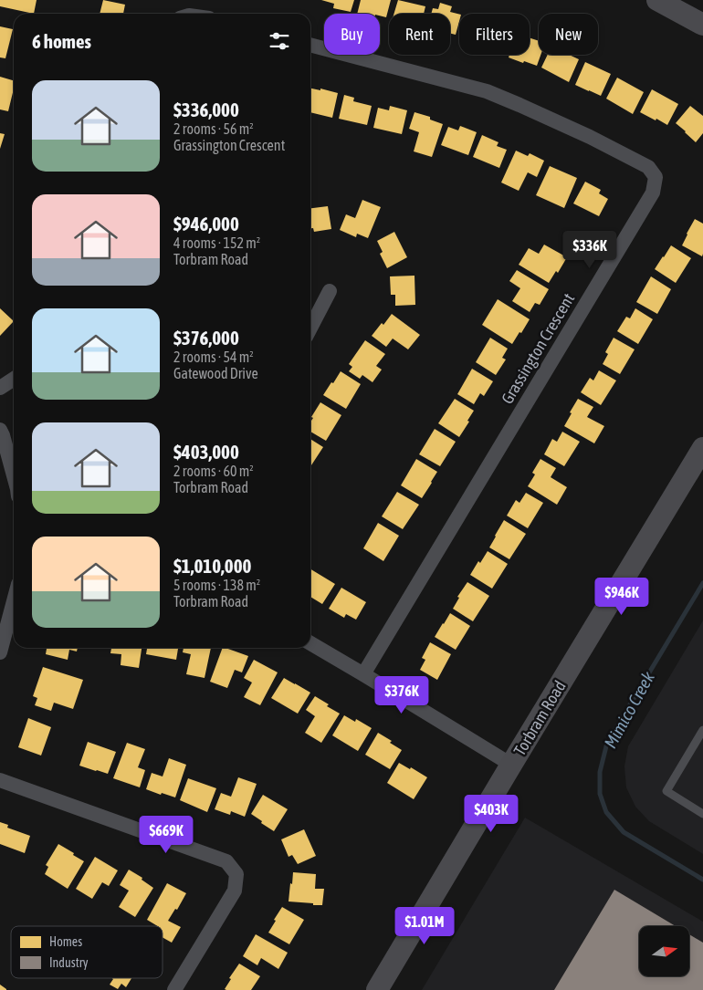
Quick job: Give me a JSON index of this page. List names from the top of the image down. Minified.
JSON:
{"streets":{"main road":["Torbram Road"],"street":["Grassington Crescent"]},"water":["Mimico Creek"],"legend":["Homes","Industry"],"north":"right","page":{"chip":["Buy","Rent","Filters","New"],"heading":"6 homes","list":[{"name":"$336,000","note":"2 rooms · 56 m² · Grassington Crescent"},{"name":"$946,000","note":"4 rooms · 152 m² · Torbram Road"},{"name":"$376,000","note":"2 rooms · 54 m² · Gatewood Drive"},{"name":"$403,000","note":"2 rooms · 60 m² · Torbram Road"},{"name":"$1,010,000","note":"5 rooms · 138 m² · Torbram Road"}],"price":["$336K","$946K","$376K","$403K","$669K","$1.01M"]}}
